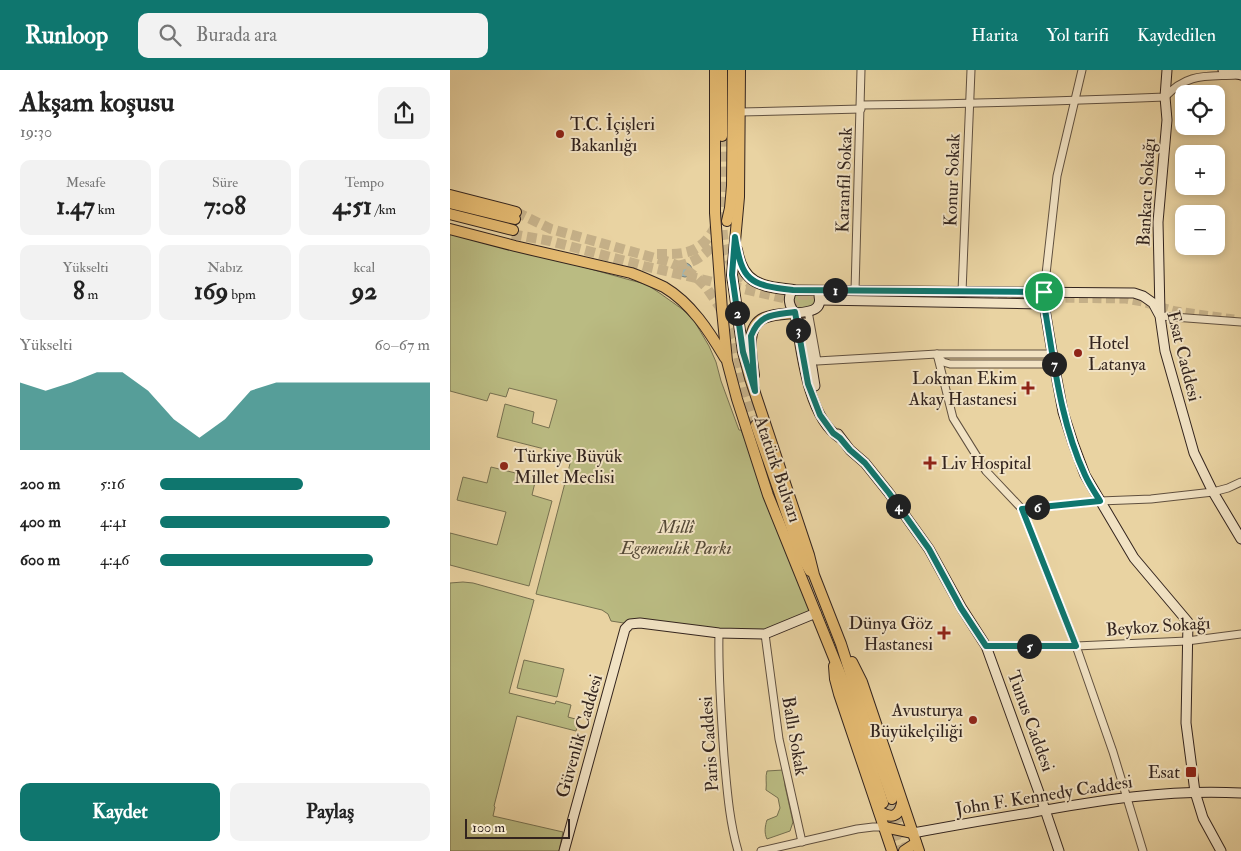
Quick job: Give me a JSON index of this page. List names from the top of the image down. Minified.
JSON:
{"streets":{"main road":["Atatürk Bulvarı"],"street":["Karanfil Sokak","Konur Sokak","Bankacı Sokağı","Esat Caddesi","Beykoz Sokağı","Tunus Caddesi","Güvenlik Caddesi","Ballı Sokak","Paris Caddesi","John F. Kennedy Caddesi"]},"crossings":[["Karanfil Sokak","Esat Caddesi"],["Konur Sokak","Esat Caddesi"],["Bankacı Sokağı","Esat Caddesi"],["Esat Caddesi","Tunus Caddesi"],["Beykoz Sokağı","Tunus Caddesi"],["Tunus Caddesi","John F. Kennedy Caddesi"],["Güvenlik Caddesi","Paris Caddesi"]],"parks":["Millî Egemenlik Parkı"],"places":{"other":["T.C. İçişleri Bakanlığı","Hotel Latanya","Türkiye Büyük Millet Meclisi","Avusturya Büyükelçiliği"],"health":["Lokman Ekim Akay Hastanesi","Liv Hospital","Dünya Göz Hastanesi"],"transit":["Esat"]},"scale_bar":"100 m","page":{"header":"Runloop","search":"Burada ara","nav":["Harita","Yol tarifi","Kaydedilen"],"heading":["Akşam koşusu","19:30"],"map_buttons":["+","−"],"stats":[["Mesafe","1.47 km"],["Süre","7:08"],["Tempo","4:51 /km"],["Yükselti","8 m"],["Nabız","169 bpm"],["kcal","92"]],"pins":["1","2","3","7","4","6","5"],"chart":["Yükselti","60–67 m"],"list":[{"name":"200 m","note":"5:16"},{"name":"400 m","note":"4:41"},{"name":"600 m","note":"4:46"}],"buttons":["Kaydet","Paylaş"],"scale":"100 m"}}
